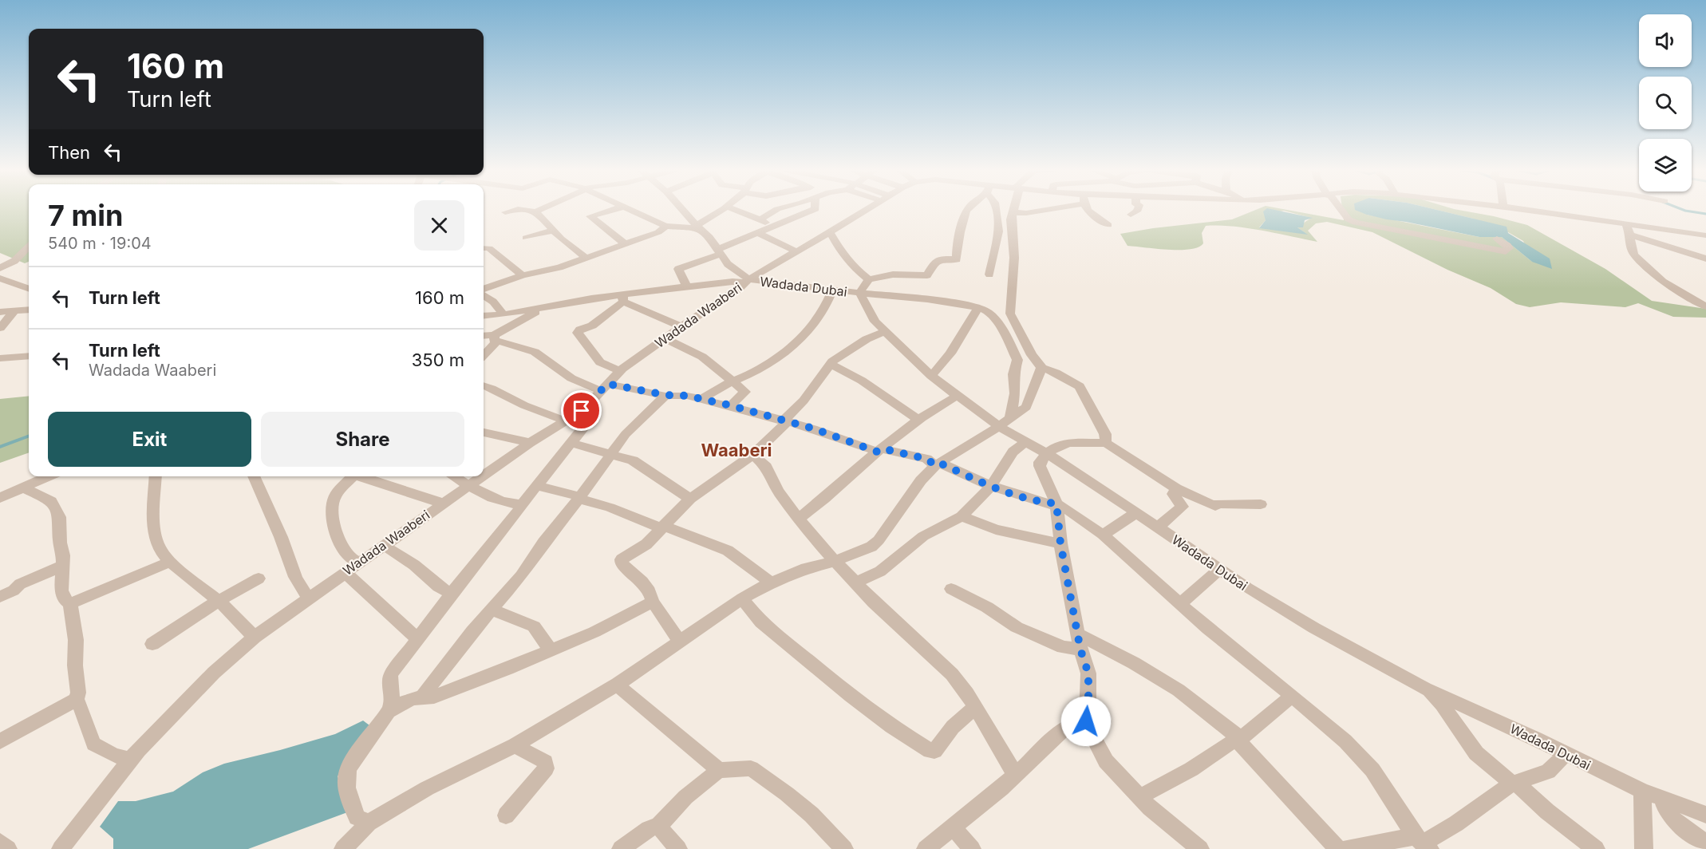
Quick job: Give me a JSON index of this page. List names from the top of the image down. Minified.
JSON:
{"streets":{"street":["Wadada Dubai","Wadada Waaberi"]},"crossings":[["Wadada Dubai","Wadada Waaberi"]],"districts":["Waaberi"],"page":{"turn":["160 m","Turn left"],"then":"Then","heading":["7 min","540 m · 19:04"],"list":[{"name":"Turn left","value":"160 m"},{"name":"Turn left","note":"Wadada Waaberi","value":"350 m"}],"buttons":["Exit","Share"]}}
